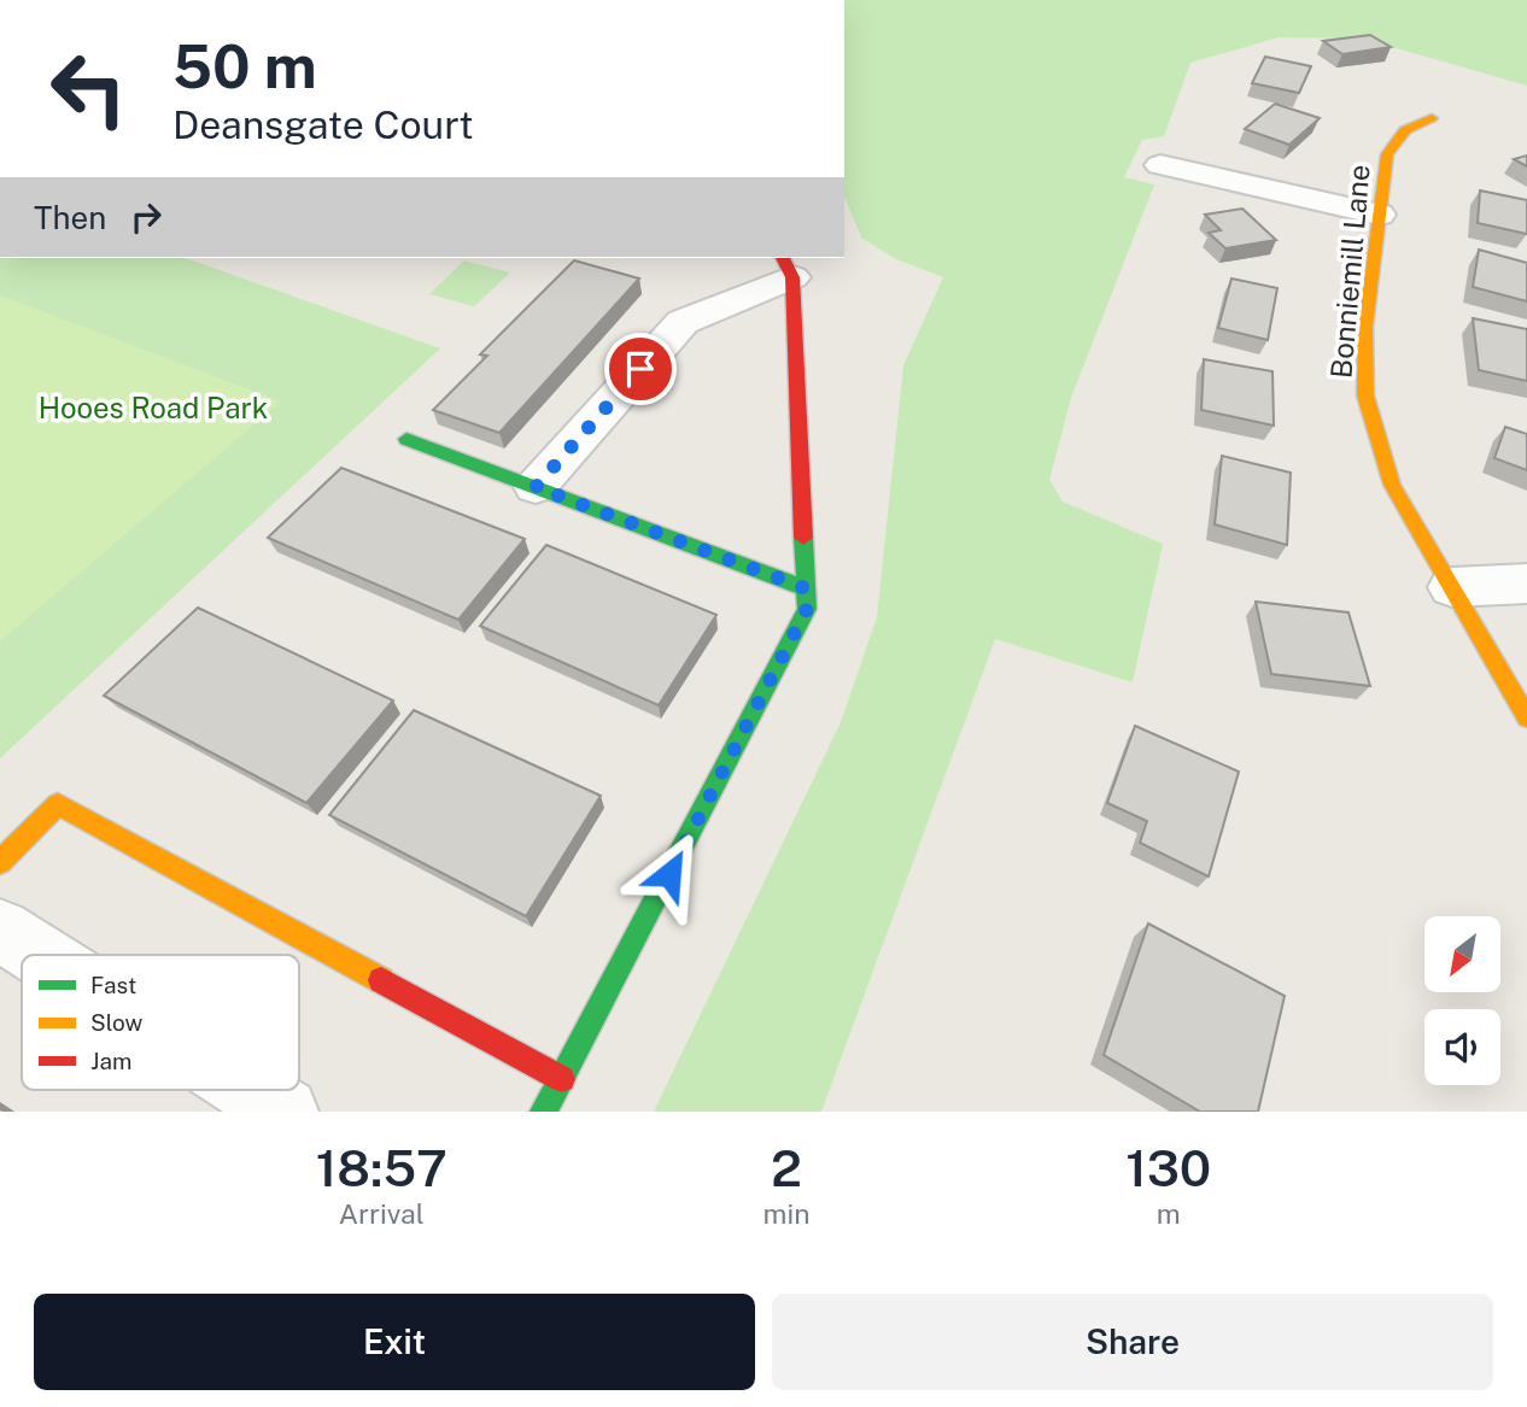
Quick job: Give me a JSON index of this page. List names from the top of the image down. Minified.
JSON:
{"streets":{"street":["Bonniemill Lane"]},"parks":["Hooes Road Park"],"legend":["Fast","Slow","Jam"],"north":"bottom left","page":{"turn":["50 m","Deansgate Court"],"then":"Then","eta":["18:57","Arrival","2","min","130","m"],"buttons":["Exit","Share"]}}
